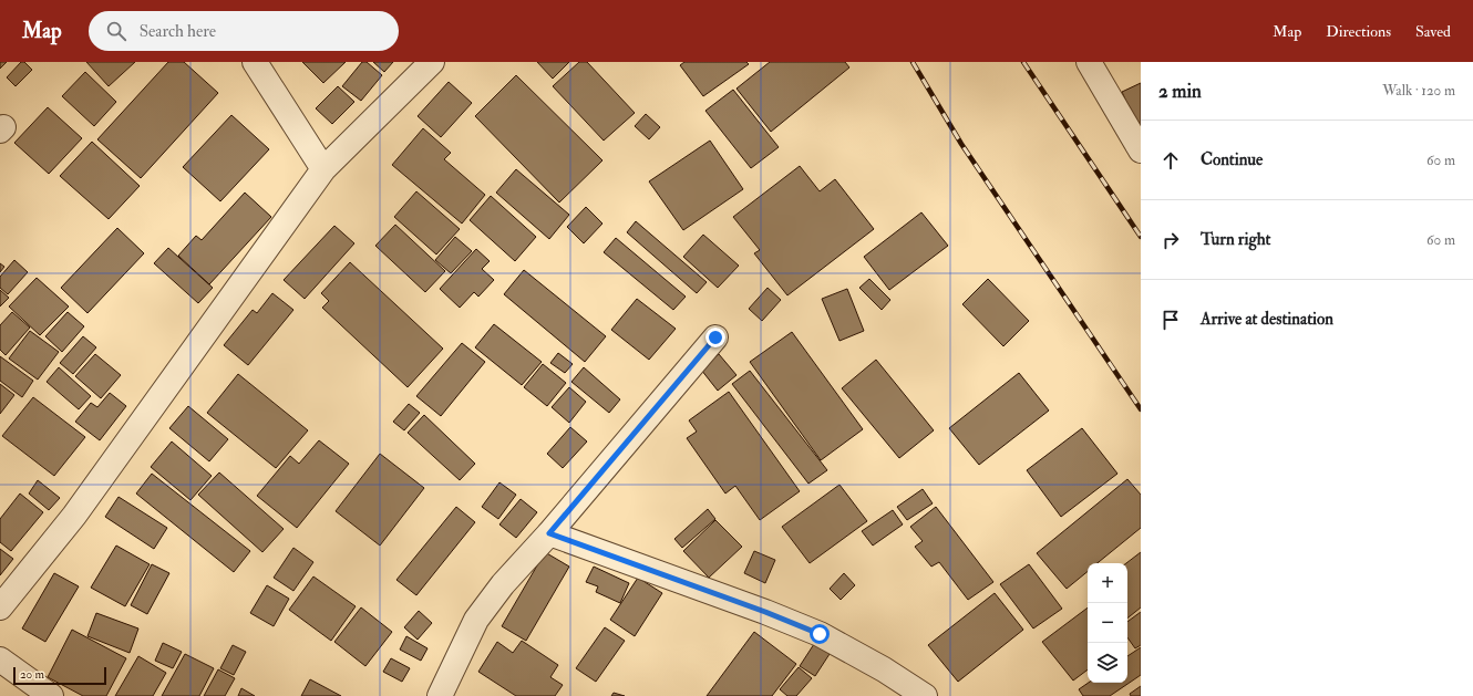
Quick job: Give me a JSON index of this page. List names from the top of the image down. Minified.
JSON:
{"scale_bar":"20 m","page":{"header":"Map","search":"Search here","nav":["Map","Directions","Saved"],"heading":["2 min","Walk · 120 m"],"list":[["Continue","60 m"],["Turn right","60 m"],"Arrive at destination"],"map_buttons":["+","−"],"scale":"20 m"}}
